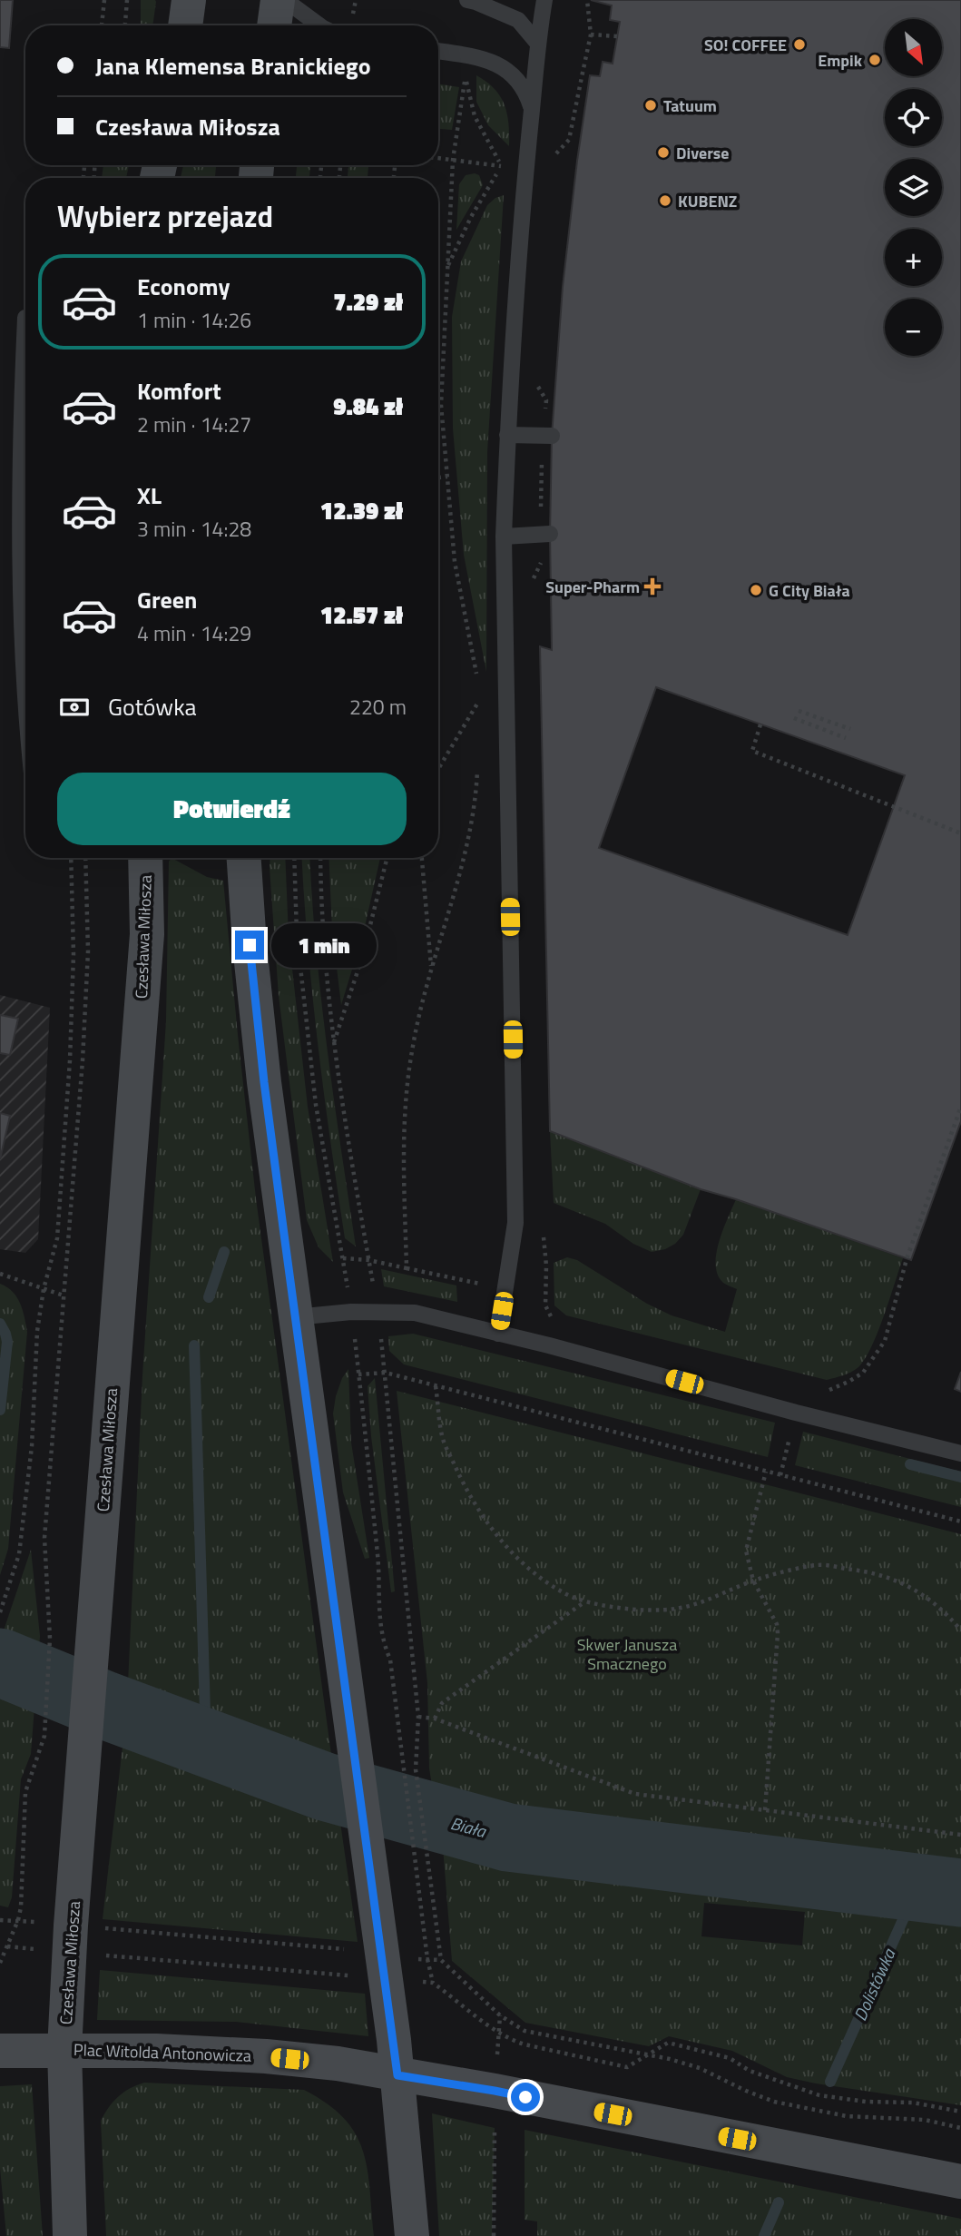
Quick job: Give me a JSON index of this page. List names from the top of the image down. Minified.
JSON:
{"streets":{"main road":["Czesława Miłosza","Plac Witolda Antonowicza"]},"crossings":[["Czesława Miłosza","Plac Witolda Antonowicza"]],"water":["Biała","Dolistówka"],"parks":["Skwer Janusza Smacznego"],"places":{"other":["SO! COFFEE","Empik","Tatuum","Diverse","KUBENZ","G City Biała"],"health":["Super-Pharm"]},"north":"bottom right","page":{"map_buttons":["+","−"],"banner":["Jana Klemensa Branickiego","Czesława Miłosza"],"heading":"Wybierz przejazd","list":[{"name":"Economy","note":"1 min · 14:26","value":"7.29 zł"},{"name":"Komfort","note":"2 min · 14:27","value":"9.84 zł"},{"name":"XL","note":"3 min · 14:28","value":"12.39 zł"},{"name":"Green","note":"4 min · 14:29","value":"12.57 zł"}],"pay":["Gotówka","220 m"],"buttons":"Potwierdź","bubble":"1 min"}}
